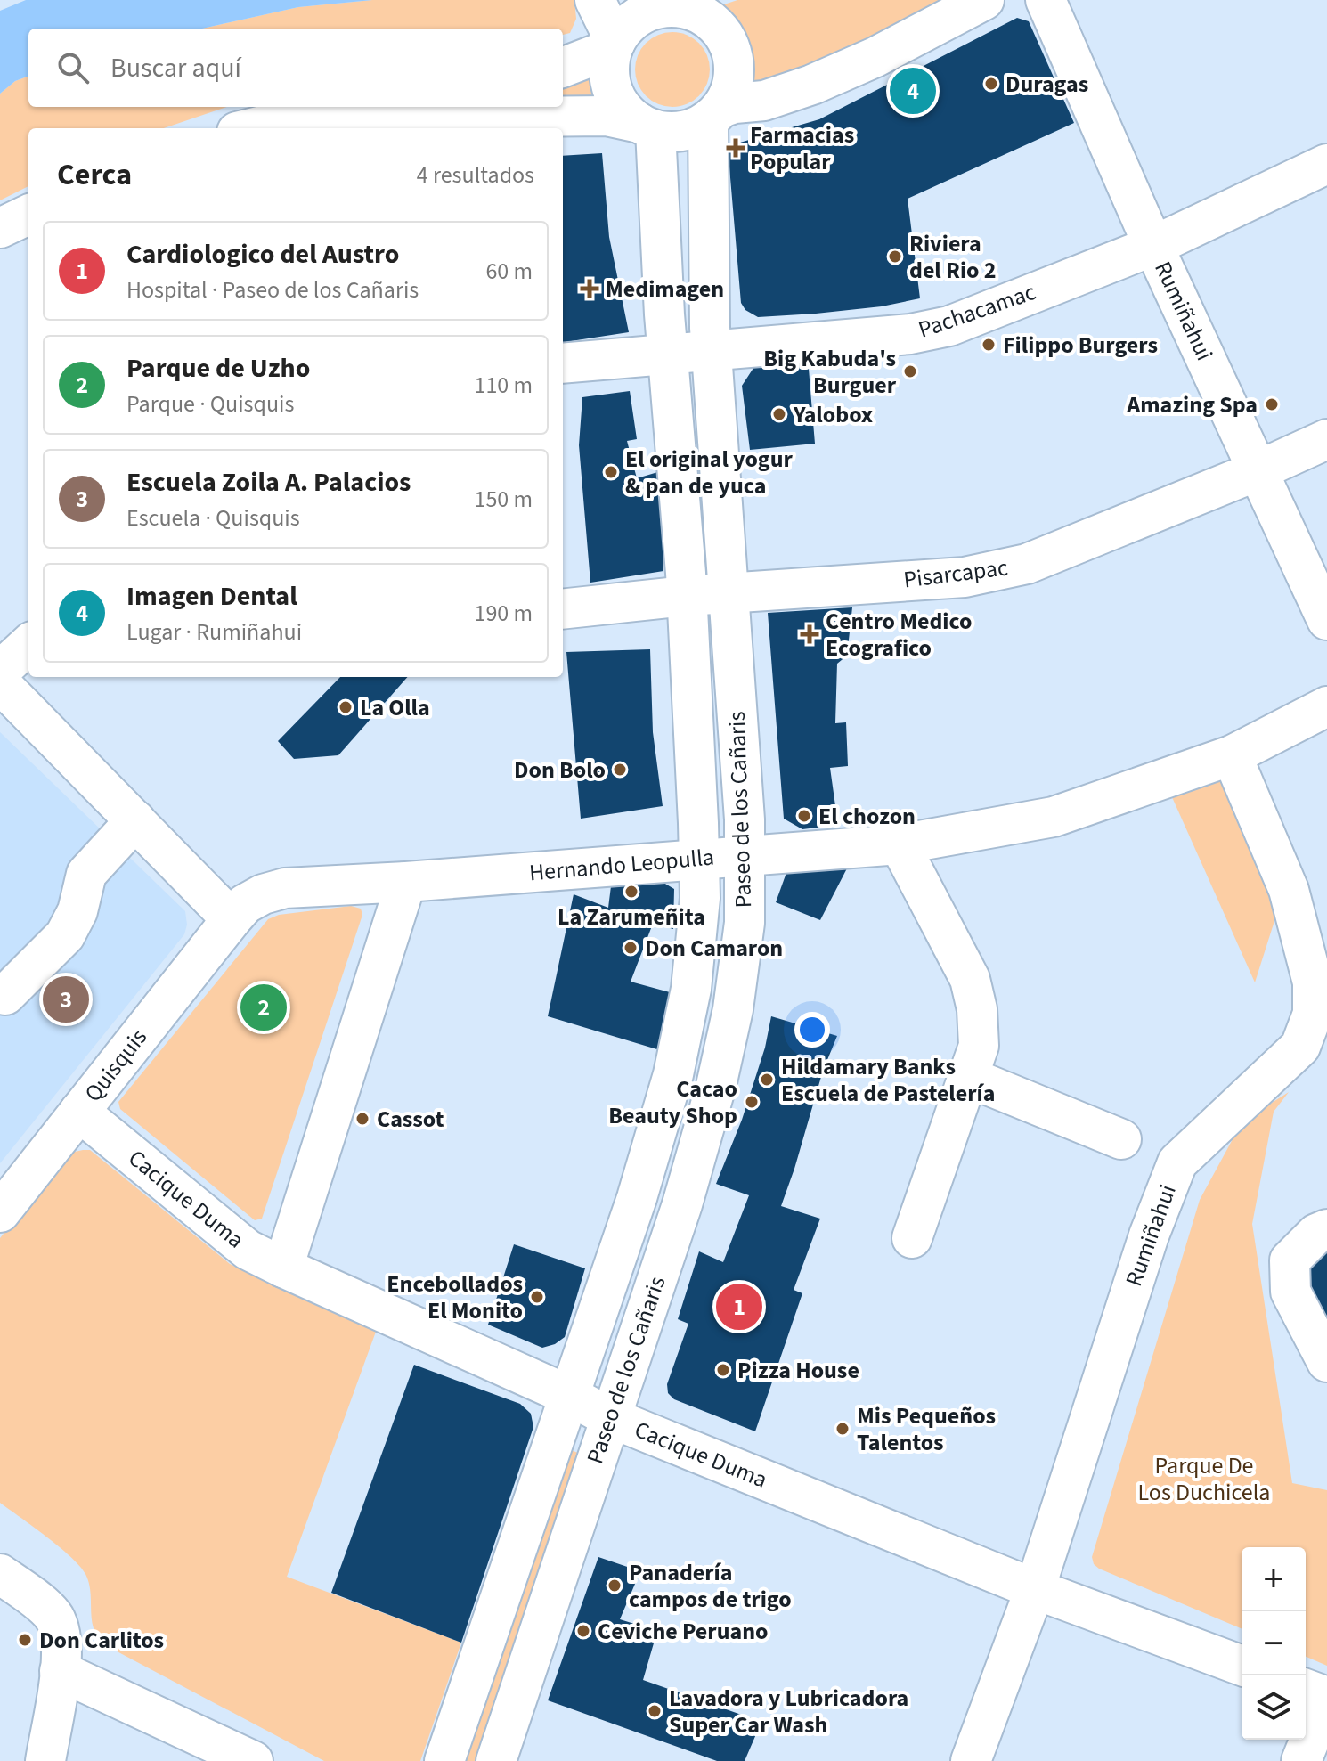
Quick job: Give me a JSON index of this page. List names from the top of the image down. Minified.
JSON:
{"streets":{"street":["Pachacamac","Rumiñahui","Pisarcapac","Paseo de los Cañaris","Hernando Leopulla","Quisquis","Cacique Duma"]},"crossings":[["Pachacamac","Rumiñahui"],["Pachacamac","Paseo de los Cañaris"],["Rumiñahui","Pisarcapac"],["Rumiñahui","Hernando Leopulla"],["Rumiñahui","Cacique Duma"],["Pisarcapac","Paseo de los Cañaris"],["Paseo de los Cañaris","Hernando Leopulla"],["Paseo de los Cañaris","Cacique Duma"],["Hernando Leopulla","Quisquis"],["Quisquis","Cacique Duma"]],"parks":["Parque De Los Duchicela"],"places":{"other":["Duragas","Riviera del Rio 2","Filippo Burgers","Big Kabuda's Burguer","Amazing Spa","Yalobox","El original yogur & pan de yuca","La Olla","Don Bolo","El chozon","La Zarumeñita","Don Camaron","Hildamary Banks Escuela de Pastelería","Cacao Beauty Shop","Cassot","Encebollados El Monito","Pizza House","Mis Pequeños Talentos","Panadería campos de trigo","Ceviche Peruano","Don Carlitos","Lavadora y Lubricadora Super Car Wash"],"health":["Farmacias Popular","Medimagen","Centro Medico Ecografico"]},"page":{"search":"Buscar aquí","pins":["4","3","2","1"],"heading":["Cerca","4 resultados"],"list":[{"mark":"1","name":"Cardiologico del Austro","note":"Hospital · Paseo de los Cañaris","value":"60 m"},{"mark":"2","name":"Parque de Uzho","note":"Parque · Quisquis","value":"110 m"},{"mark":"3","name":"Escuela Zoila A. Palacios","note":"Escuela · Quisquis","value":"150 m"},{"mark":"4","name":"Imagen Dental","note":"Lugar · Rumiñahui","value":"190 m"}],"map_buttons":["+","−"]}}
